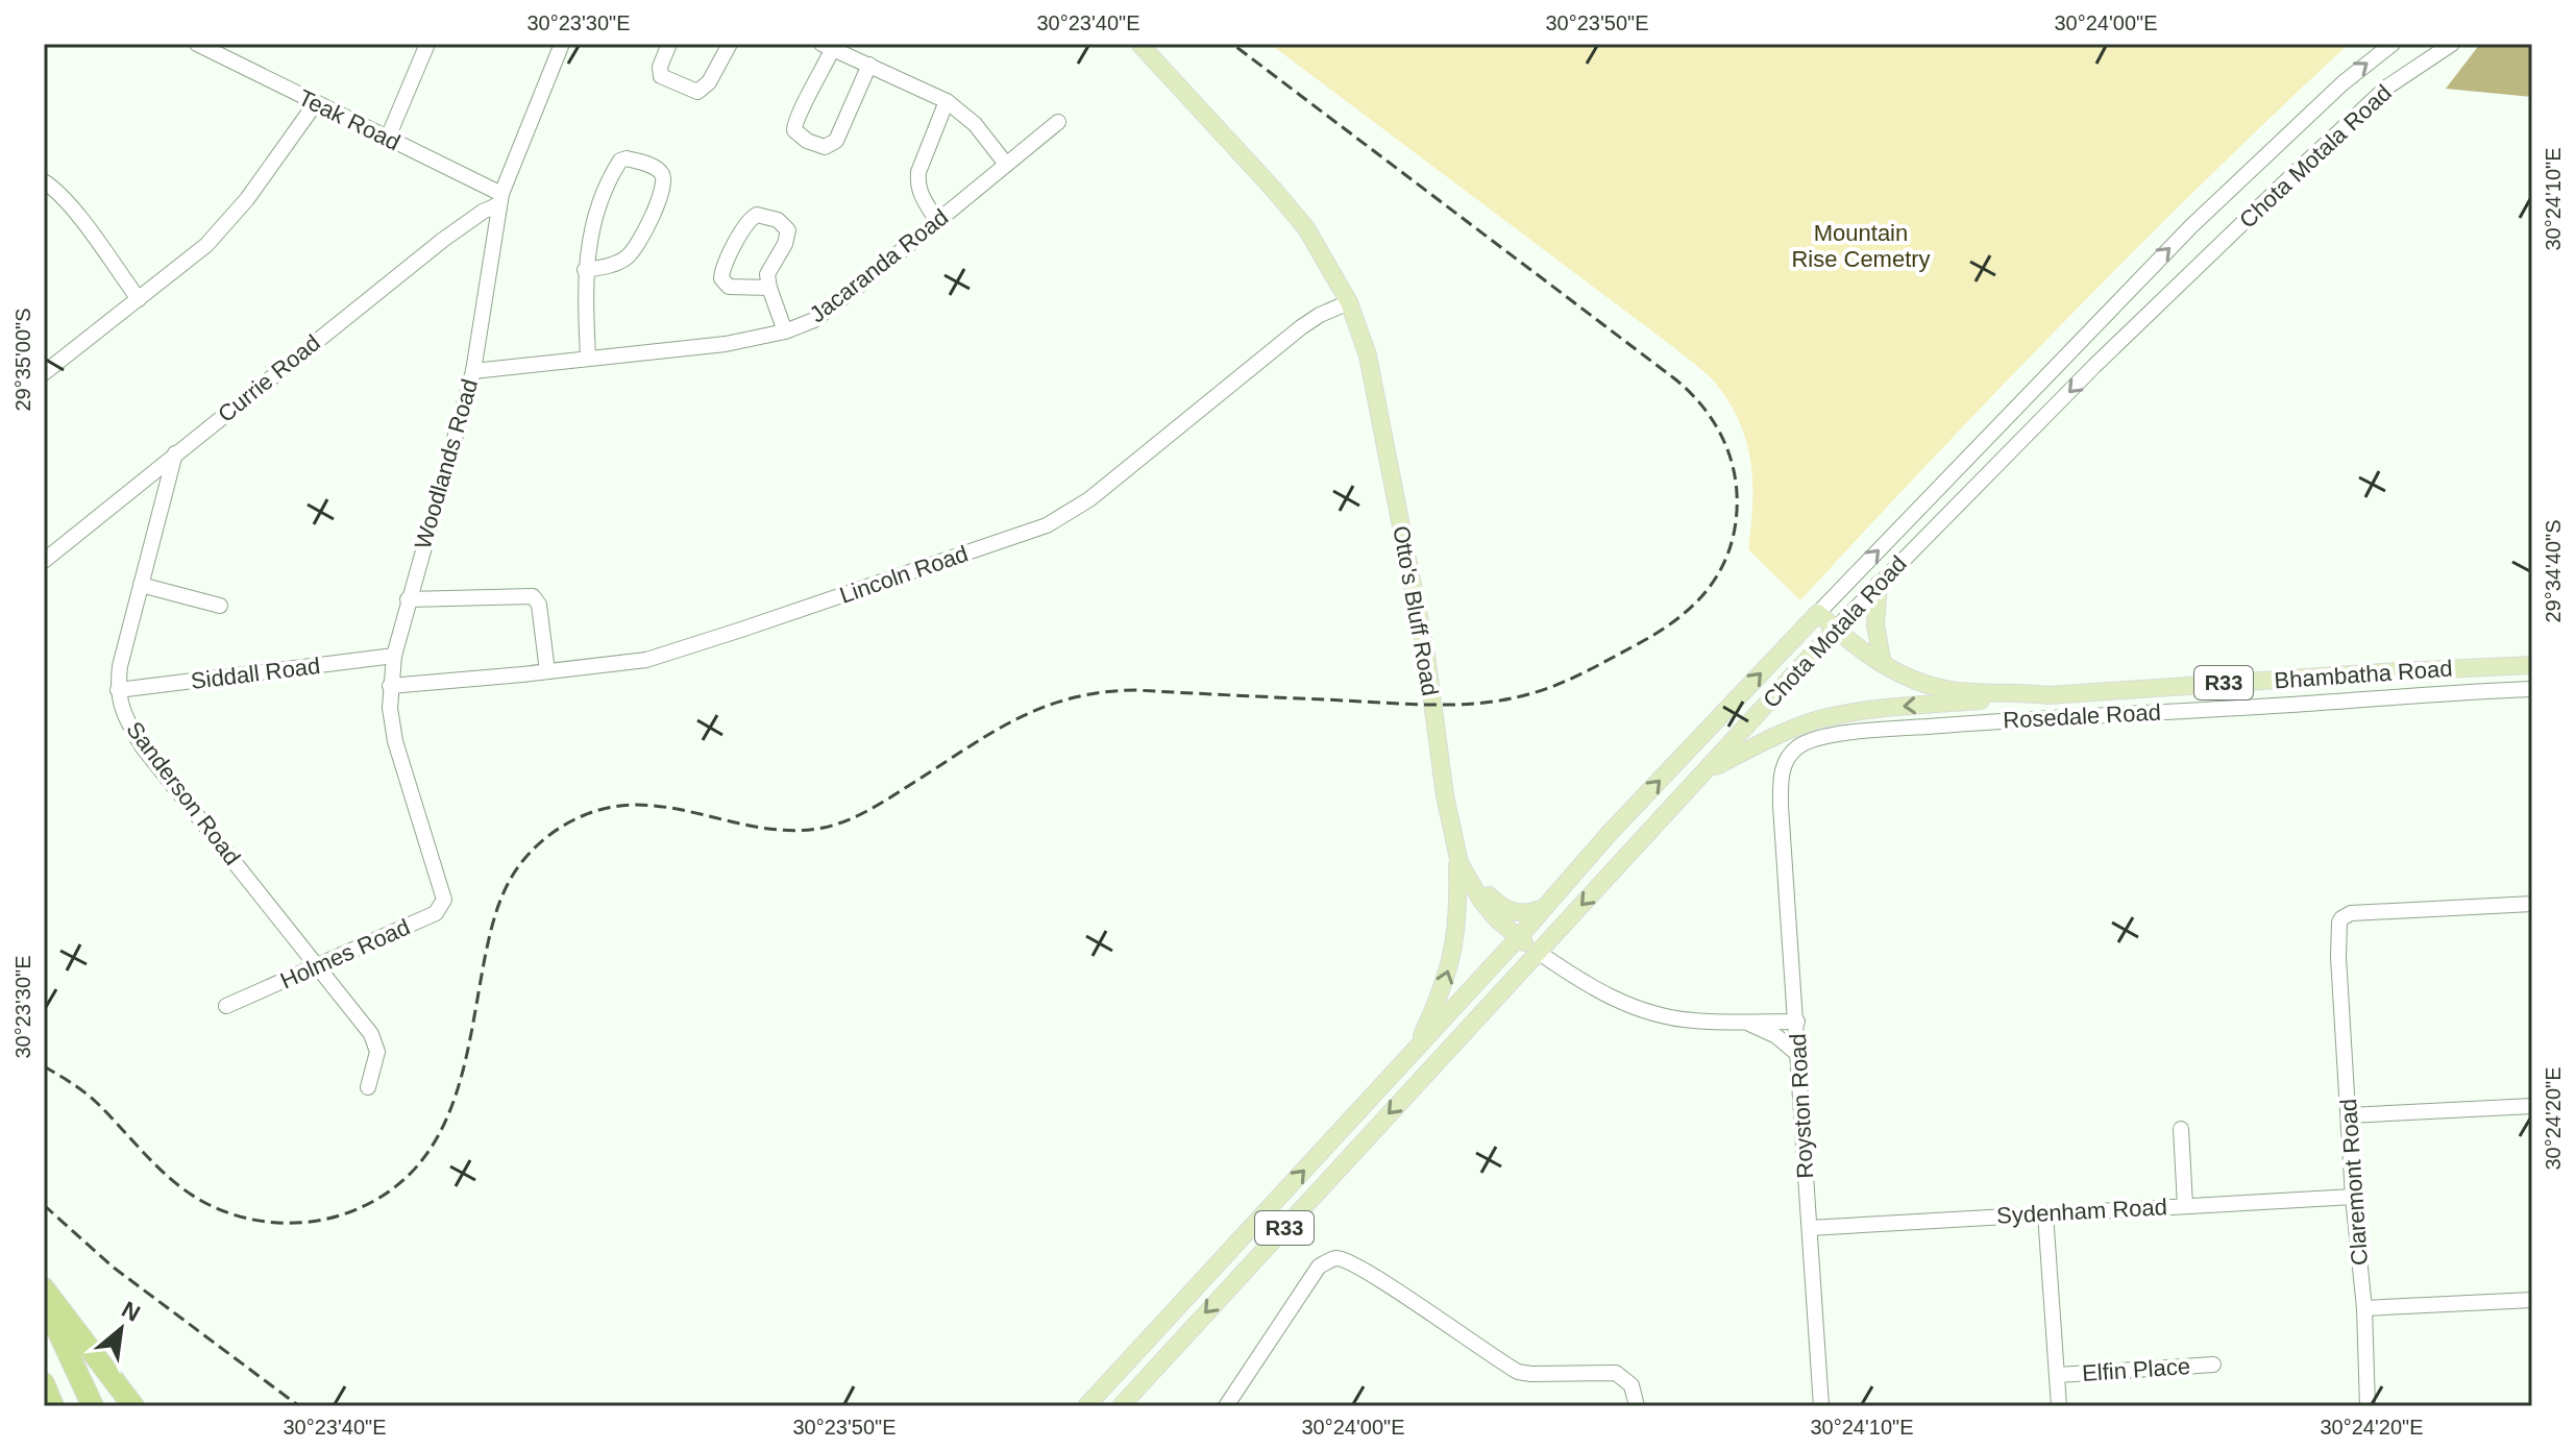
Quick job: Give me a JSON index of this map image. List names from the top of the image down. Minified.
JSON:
{"streets":{"main road":["Chota Motala Road","Otto's Bluff Road","Bhambatha Road","R33"],"street":["Teak Road","Jacaranda Road","Currie Road","Woodlands Road","Lincoln Road","Siddall Road","Rosedale Road","Sanderson Road","Holmes Road","Royston Road","Claremont Road","Sydenham Road","Elfin Place"]},"crossings":[["Teak Road","Currie Road"],["Teak Road","Woodlands Road"],["Chota Motala Road","Otto's Bluff Road"],["Chota Motala Road","Bhambatha Road"],["Jacaranda Road","Woodlands Road"],["Currie Road","Woodlands Road"],["Currie Road","Sanderson Road"],["Woodlands Road","Lincoln Road"],["Woodlands Road","Siddall Road"],["Woodlands Road","Holmes Road"],["Lincoln Road","Otto's Bluff Road"],["Otto's Bluff Road","Royston Road"],["Siddall Road","Sanderson Road"],["Rosedale Road","Royston Road"],["Sanderson Road","Holmes Road"],["Royston Road","Sydenham Road"],["Claremont Road","Sydenham Road"]],"parks":["Mountain Rise Cemetry"],"north":"top right","coordinates":["30°23'30\"E","30°23'40\"E","30°23'50\"E","30°24'00\"E","30°24'10\"E","29°35'00\"S","29°34'40\"S","30°24'20\"E"]}
